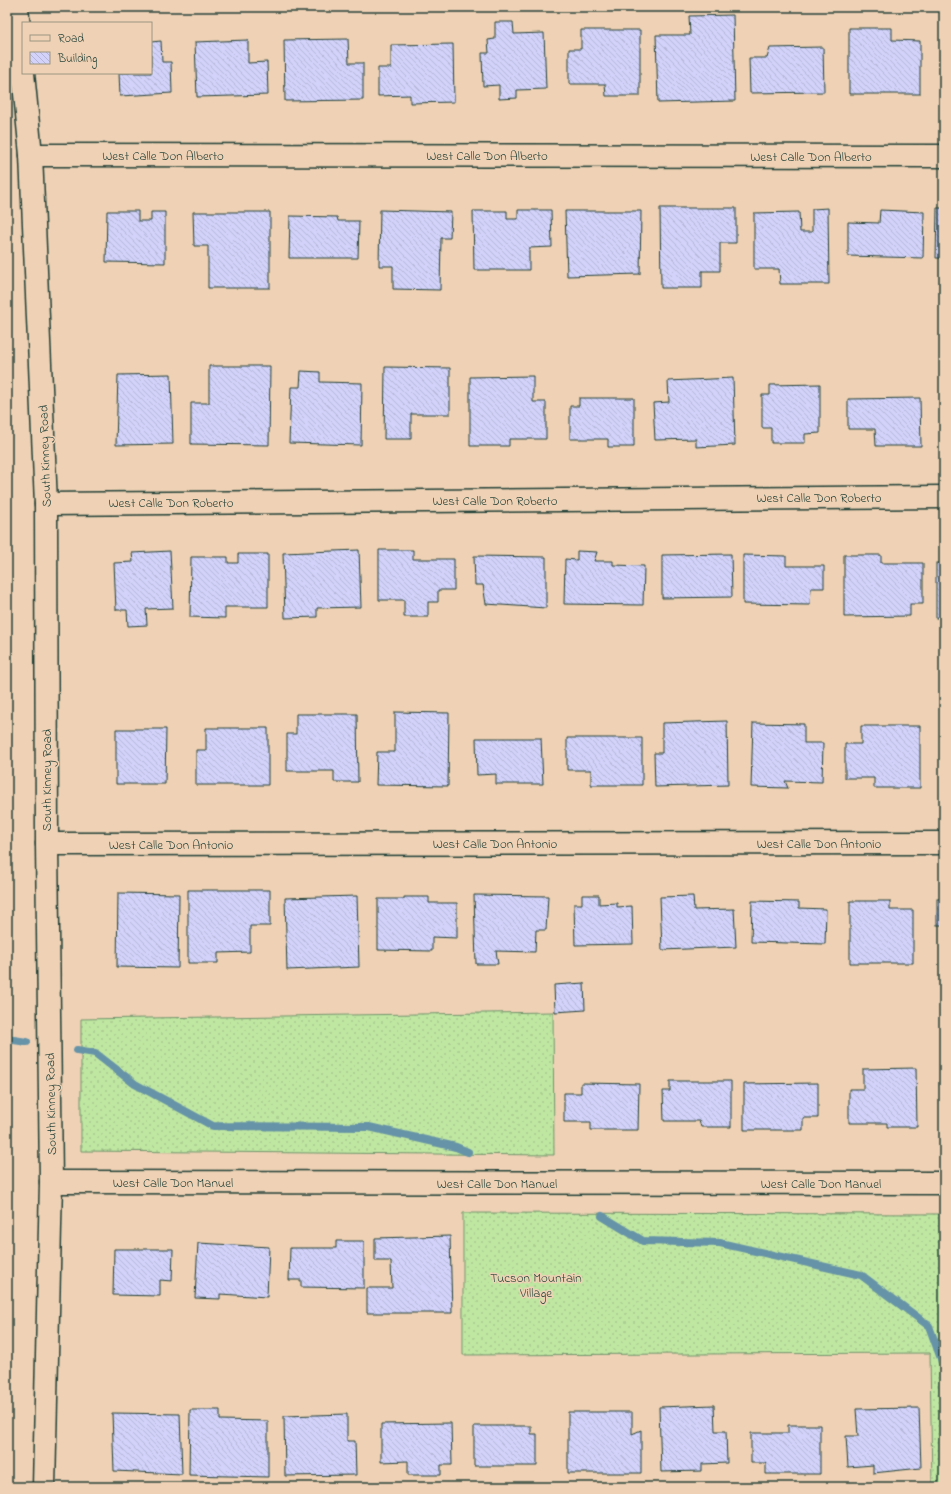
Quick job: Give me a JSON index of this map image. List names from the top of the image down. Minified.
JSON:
{"streets":{"street":["West Calle Don Alberto","South Kinney Road","West Calle Don Roberto","West Calle Don Antonio","West Calle Don Manuel"]},"crossings":[["West Calle Don Alberto","South Kinney Road"],["South Kinney Road","West Calle Don Roberto"],["South Kinney Road","West Calle Don Antonio"],["South Kinney Road","West Calle Don Manuel"]],"parks":["Tucson Mountain Village"],"legend":["Road","Building"]}
